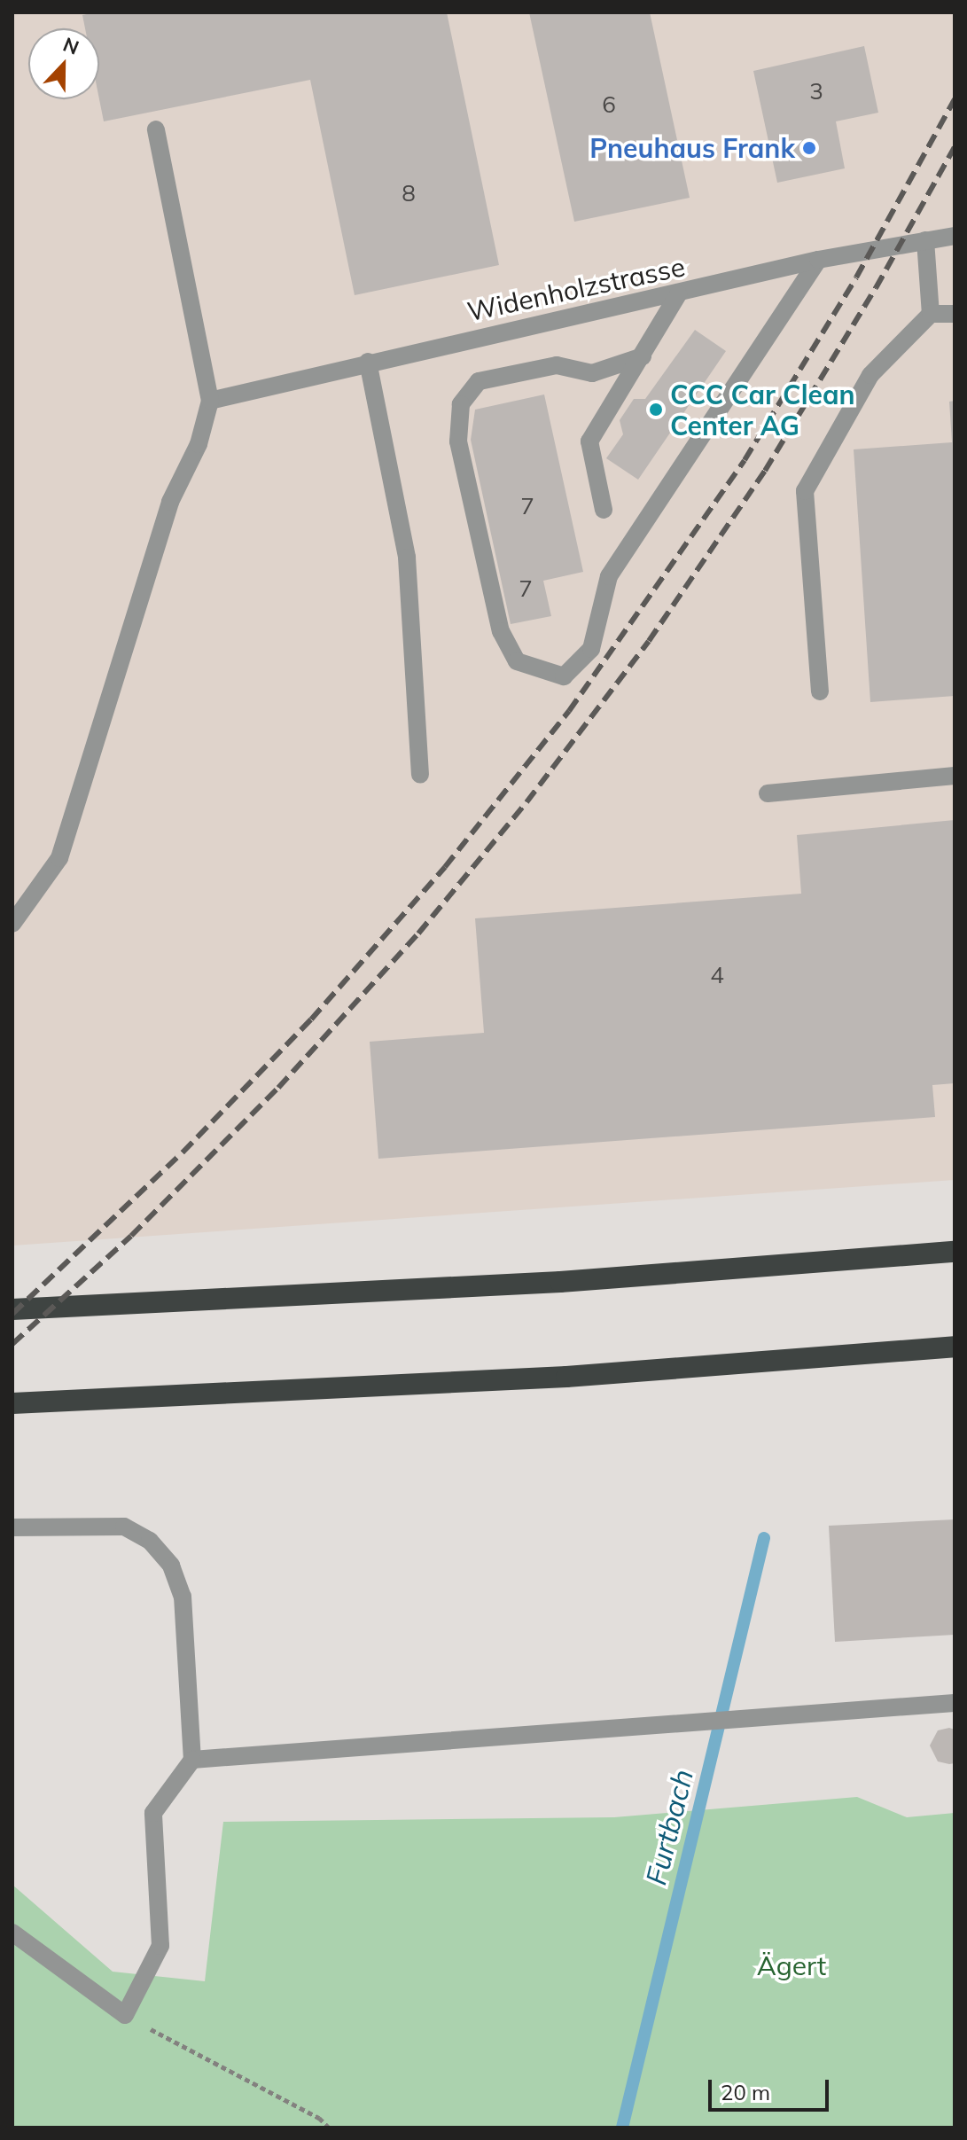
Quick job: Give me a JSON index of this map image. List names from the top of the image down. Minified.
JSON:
{"streets":{"street":["Widenholzstrasse"]},"water":["Furtbach"],"parks":["Ägert"],"places":["Pneuhaus Frank","CCC Car Clean Center AG"],"house_numbers":["3","6","8","7","7","4"],"scale_bar":"20 m","north":"top"}
